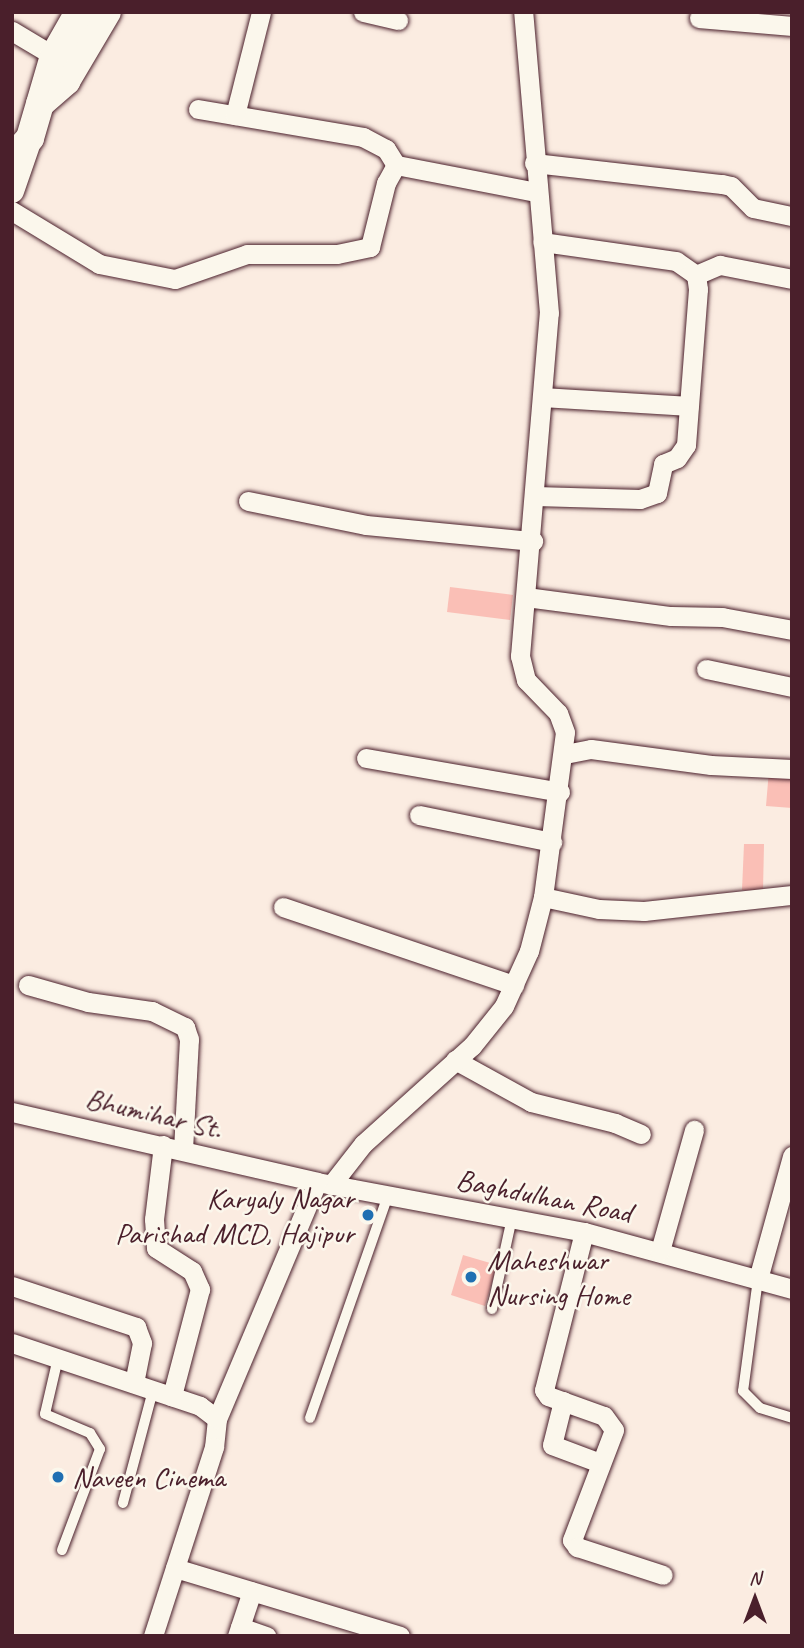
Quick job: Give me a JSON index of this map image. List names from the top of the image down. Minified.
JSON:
{"streets":{"street":["Bhumihar St.","Baghdulhan Road"]},"crossings":[["Bhumihar St.","Baghdulhan Road"]],"places":["Karyaly Nagar Parishad MCD, Hajipur","Maheshwar Nursing Home","Naveen Cinema"],"north":"top"}
